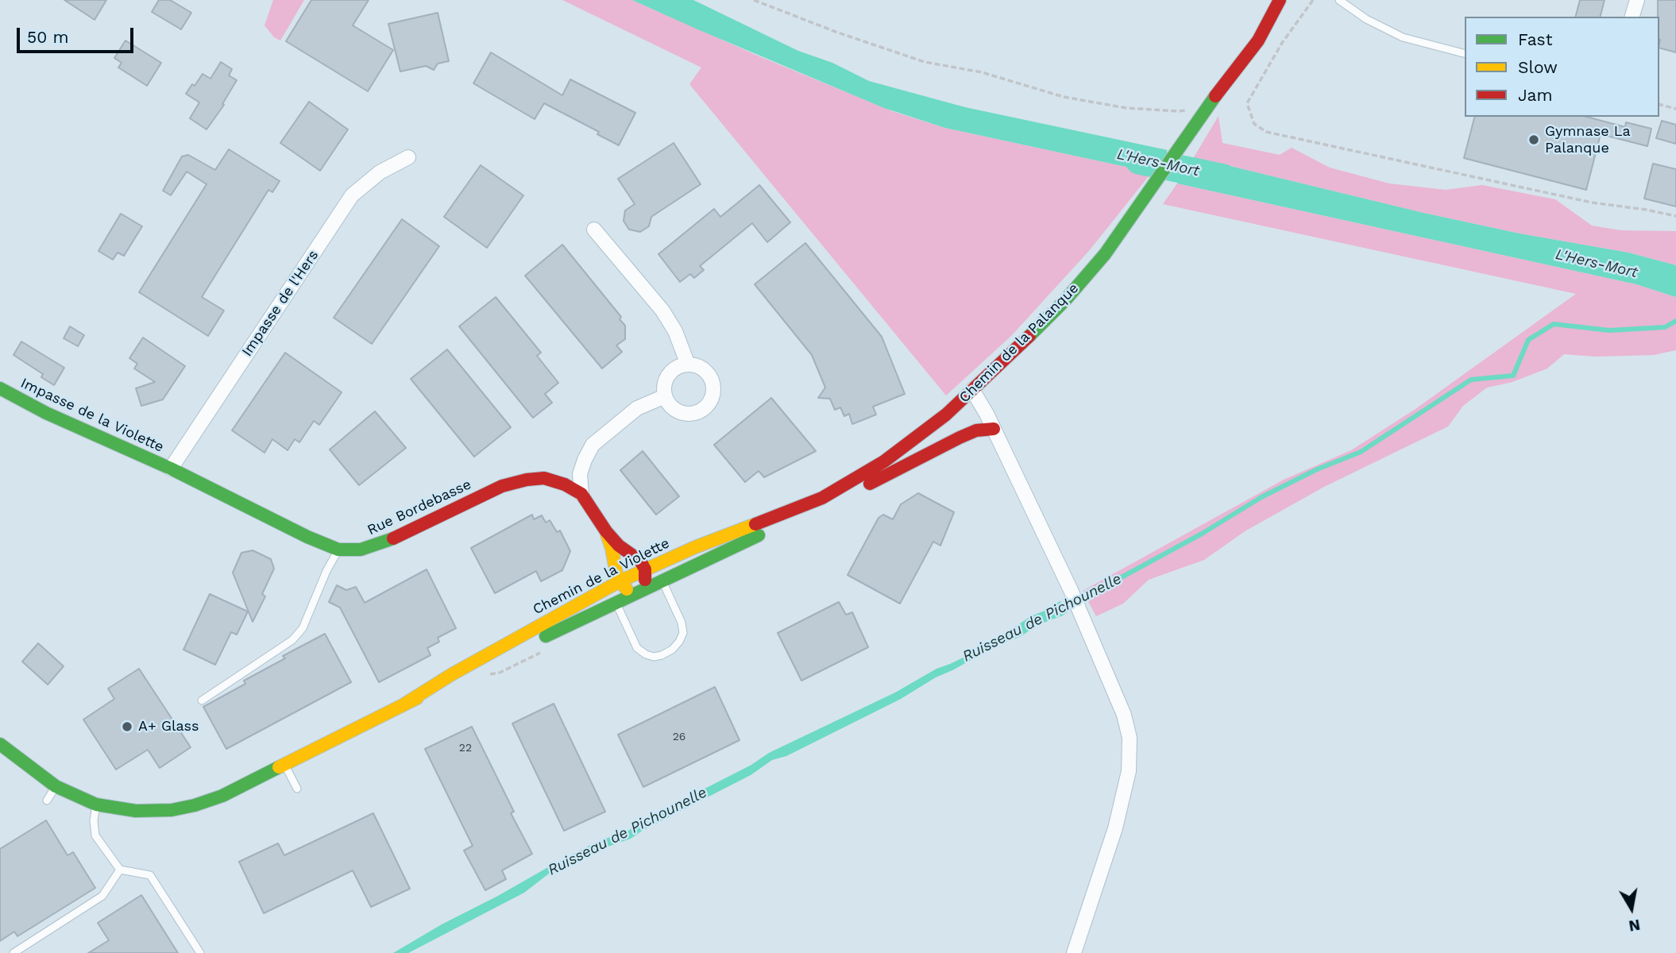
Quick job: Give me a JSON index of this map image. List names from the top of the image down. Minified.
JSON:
{"streets":{"street":["Impasse de l'Hers","Chemin de la Palanque","Impasse de la Violette","Rue Bordebasse","Chemin de la Violette"]},"crossings":[["Impasse de l'Hers","Impasse de la Violette"],["Impasse de l'Hers","Rue Bordebasse"],["Chemin de la Palanque","Chemin de la Violette"],["Impasse de la Violette","Rue Bordebasse"]],"water":["L'Hers-Mort","Ruisseau de Pichounelle"],"places":["Gymnase La Palanque","A+ Glass"],"house_numbers":["26","22"],"legend":["Fast","Slow","Jam"],"scale_bar":"50 m","north":"bottom"}
